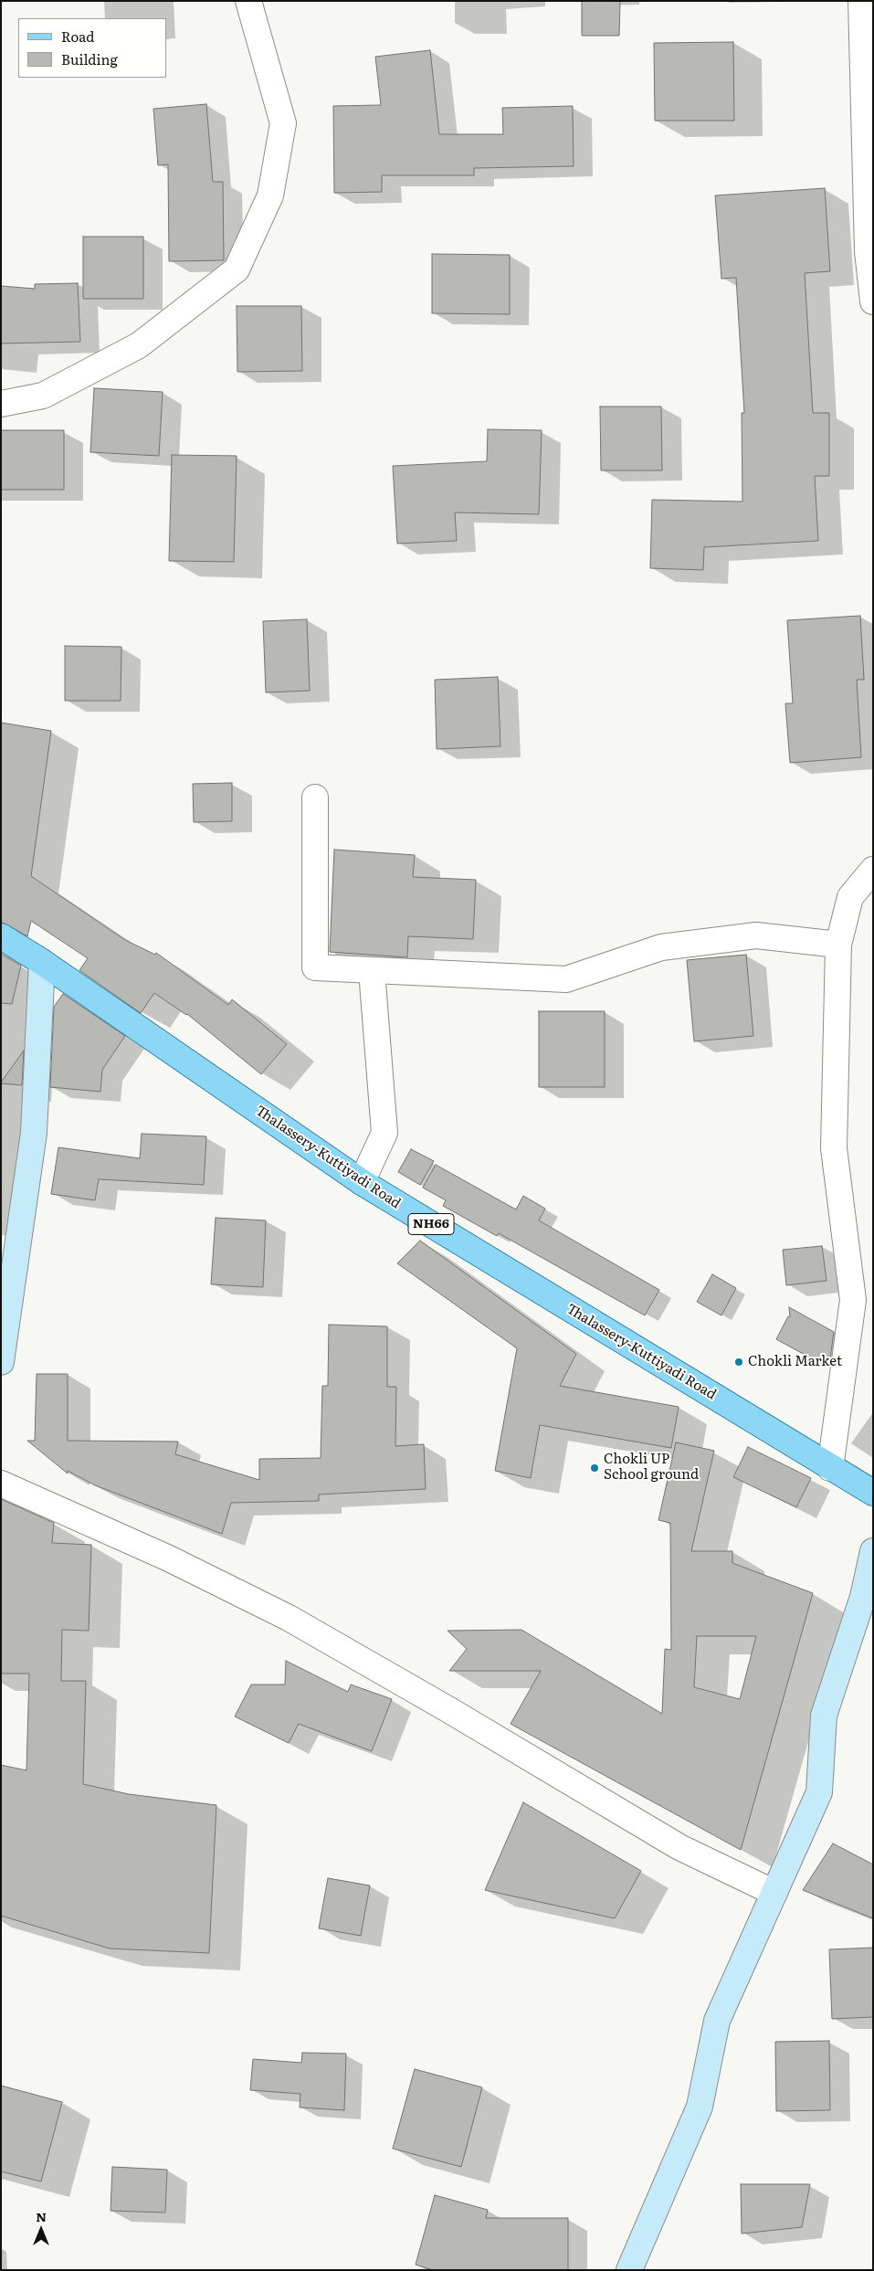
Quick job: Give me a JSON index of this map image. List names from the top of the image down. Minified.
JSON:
{"streets":{"main road":["Thalassery-Kuttiyadi Road","NH66"]},"places":["Chokli Market","Chokli UP School ground"],"legend":["Road","Building"],"north":"top"}
